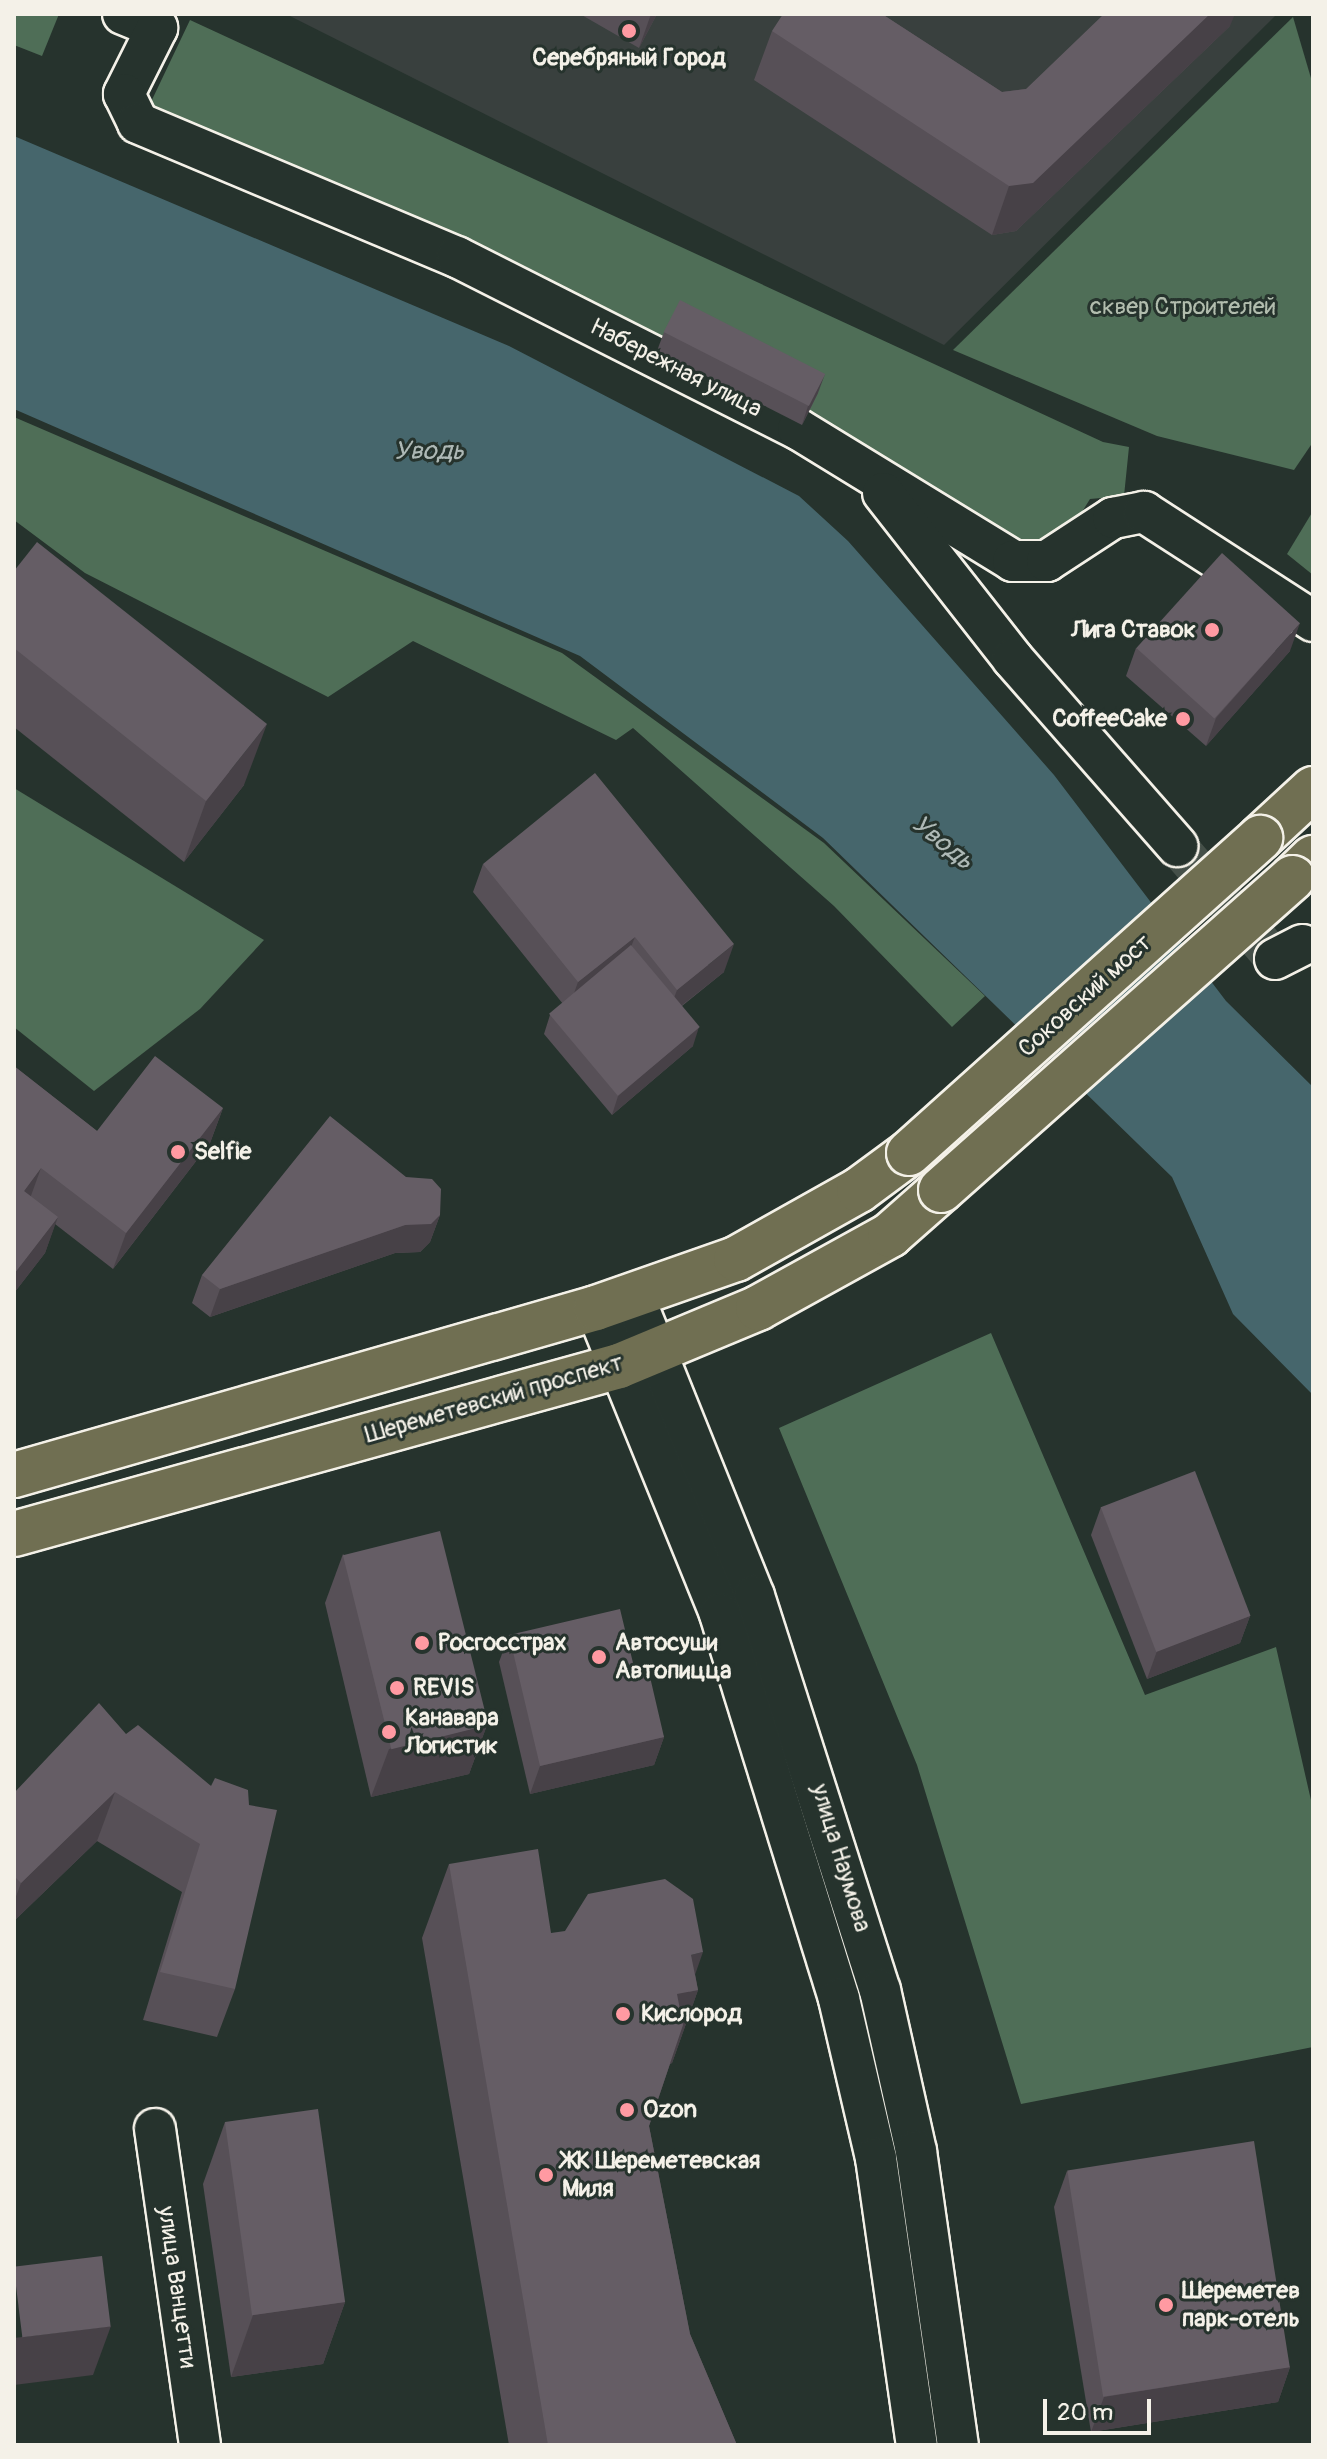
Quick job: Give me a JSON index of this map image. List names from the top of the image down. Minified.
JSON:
{"streets":{"main road":["Соковский мост","Шереметевский проспект"],"street":["Набережная улица","улица Наумова","улица Ванцетти"]},"crossings":[["Соковский мост","Шереметевский проспект"],["Соковский мост","улица Наумова"],["Шереметевский проспект","улица Наумова"]],"water":["Уводь"],"parks":["сквер Строителей"],"places":["Серебряный Город","Лига Ставок","CoffeeCake","Selfie","Росгосстрах","Автосуши Автопицца","REVIS","Канавара Логистик","Кислород","Ozon","ЖК Шереметевская Миля","Шереметев парк-отель"],"scale_bar":"20 m"}
